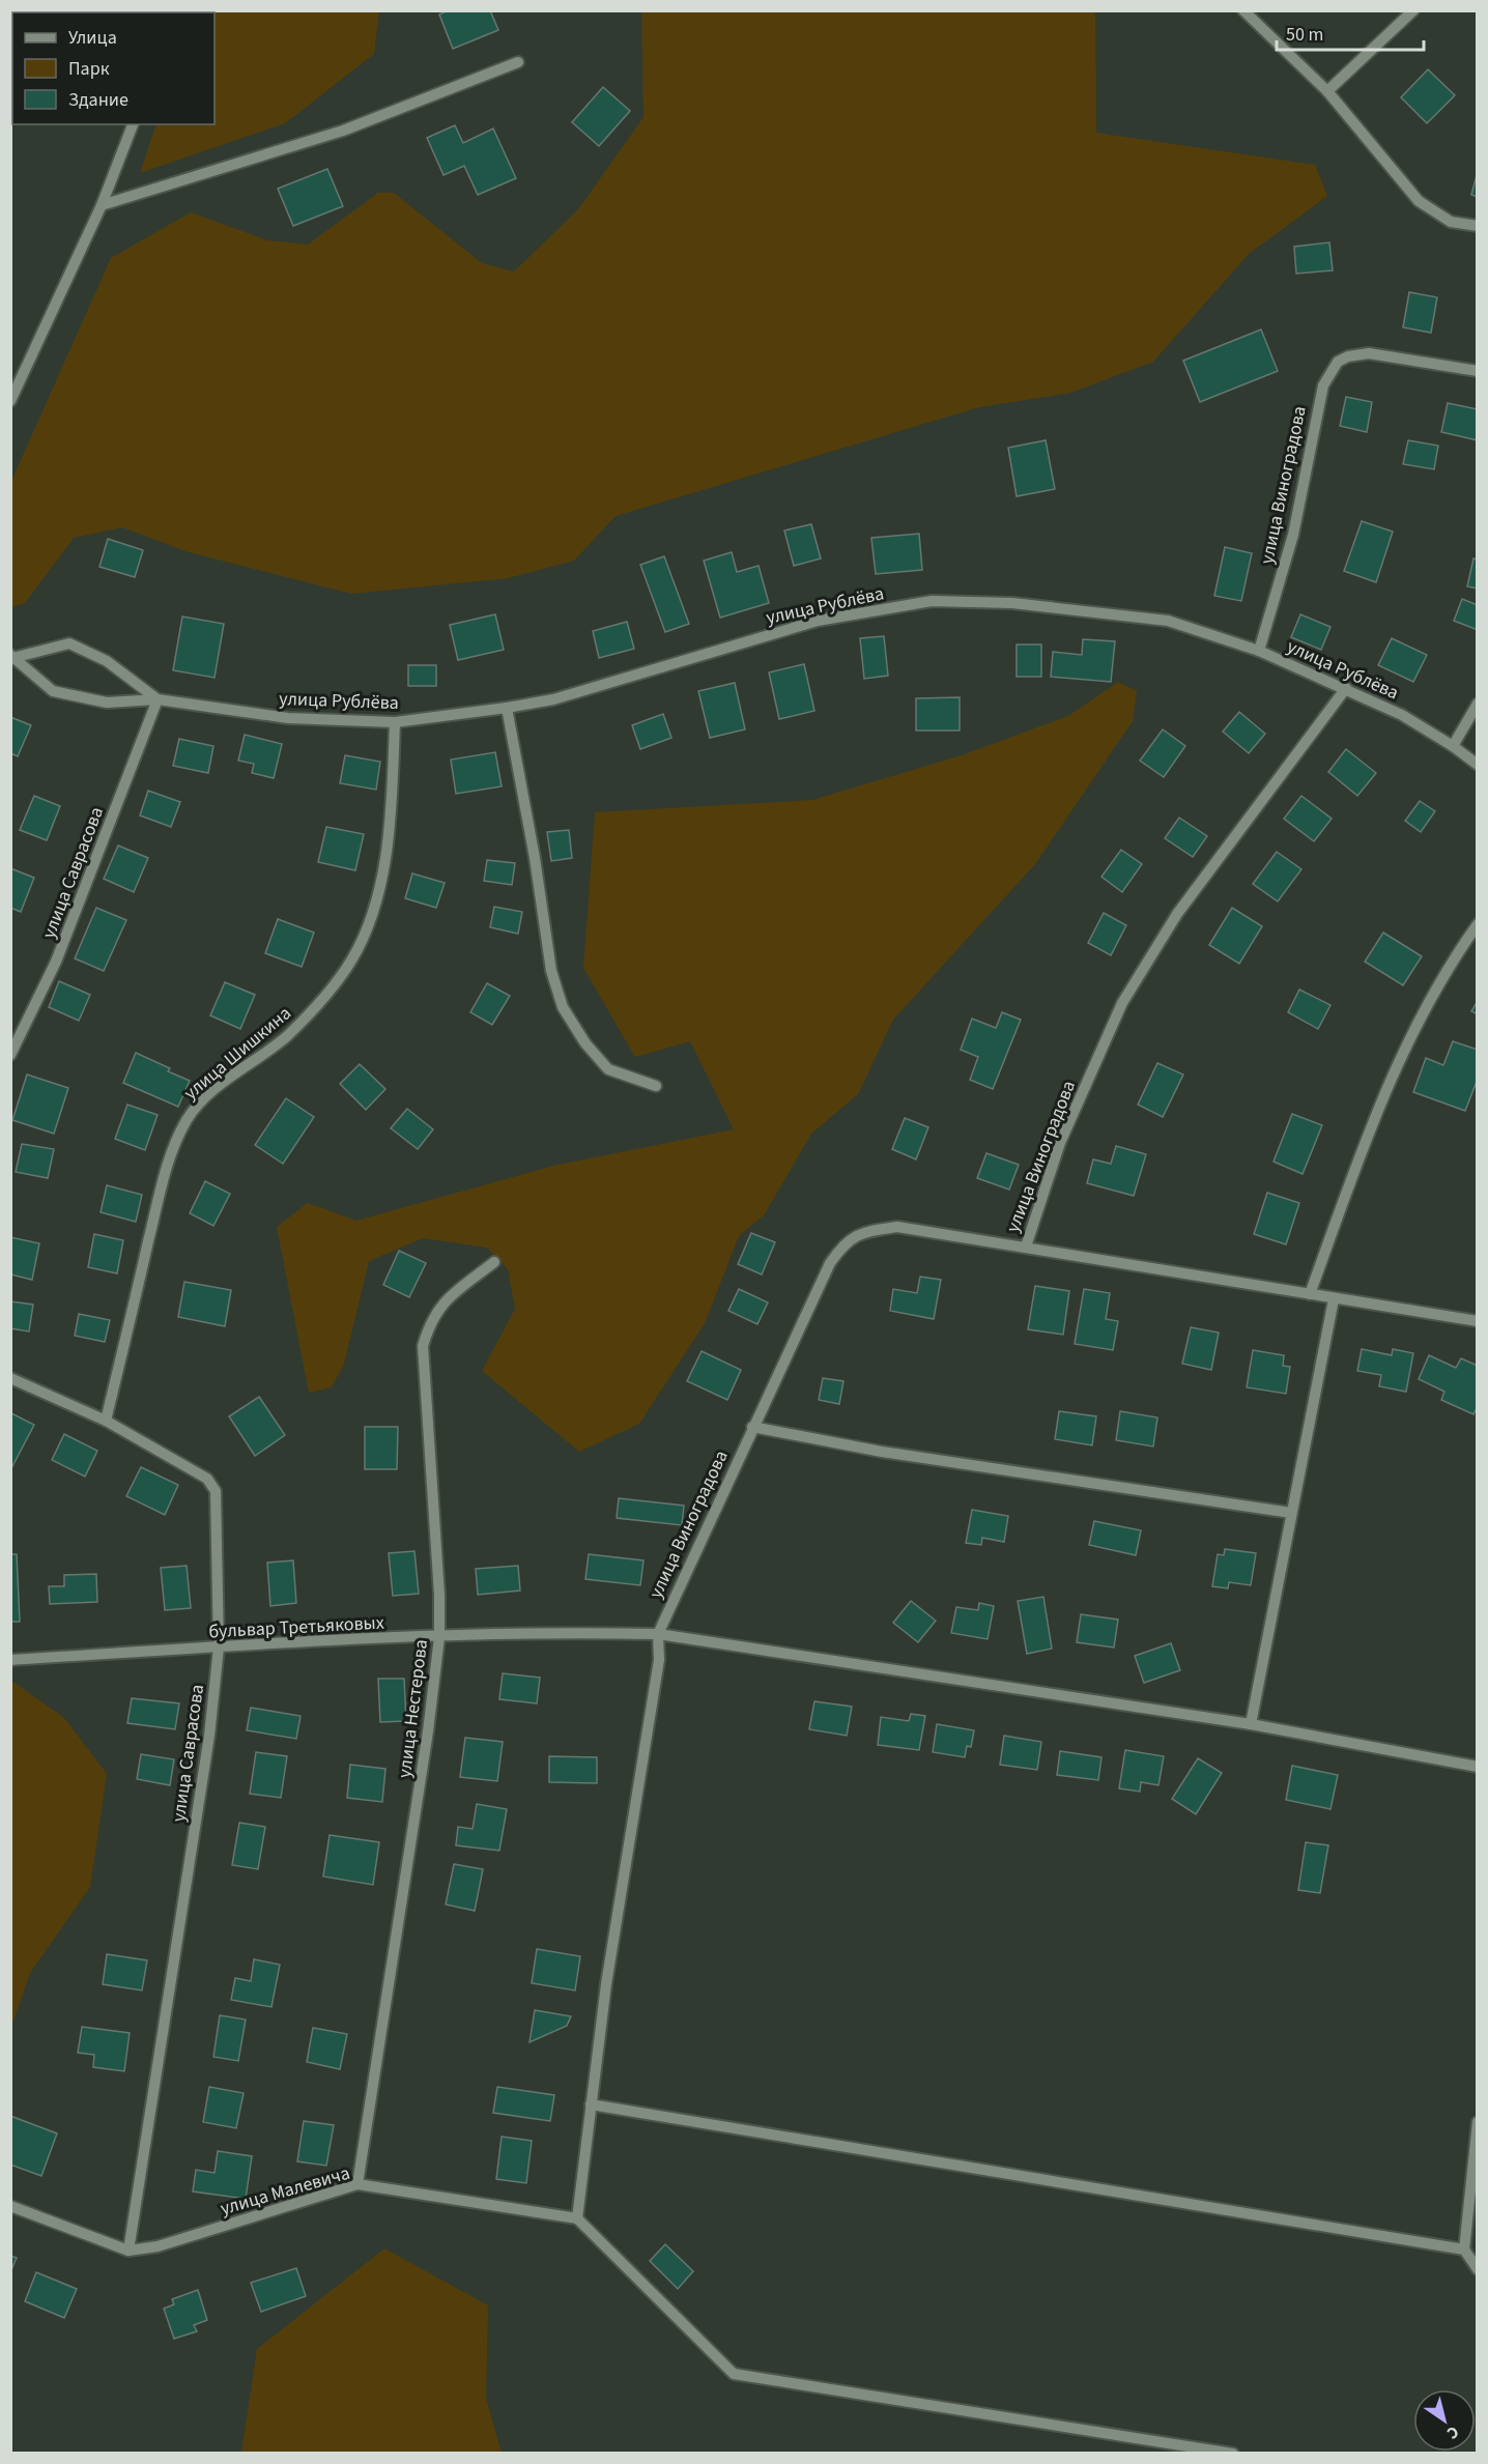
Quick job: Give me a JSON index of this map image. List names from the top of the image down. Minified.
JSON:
{"streets":{"street":["улица Виноградова","улица Рублёва","улица Саврасова","улица Шишкина","бульвар Третьяковых","улица Нестерова","улица Малевича"]},"crossings":[["улица Виноградова","улица Рублёва"],["улица Виноградова","бульвар Третьяковых"],["улица Рублёва","улица Саврасова"],["улица Рублёва","улица Шишкина"],["улица Саврасова","улица Шишкина"],["улица Саврасова","бульвар Третьяковых"],["улица Саврасова","улица Малевича"],["бульвар Третьяковых","улица Нестерова"],["улица Нестерова","улица Малевича"]],"legend":["Улица","Парк","Здание"],"scale_bar":"50 m","north":"bottom right"}
